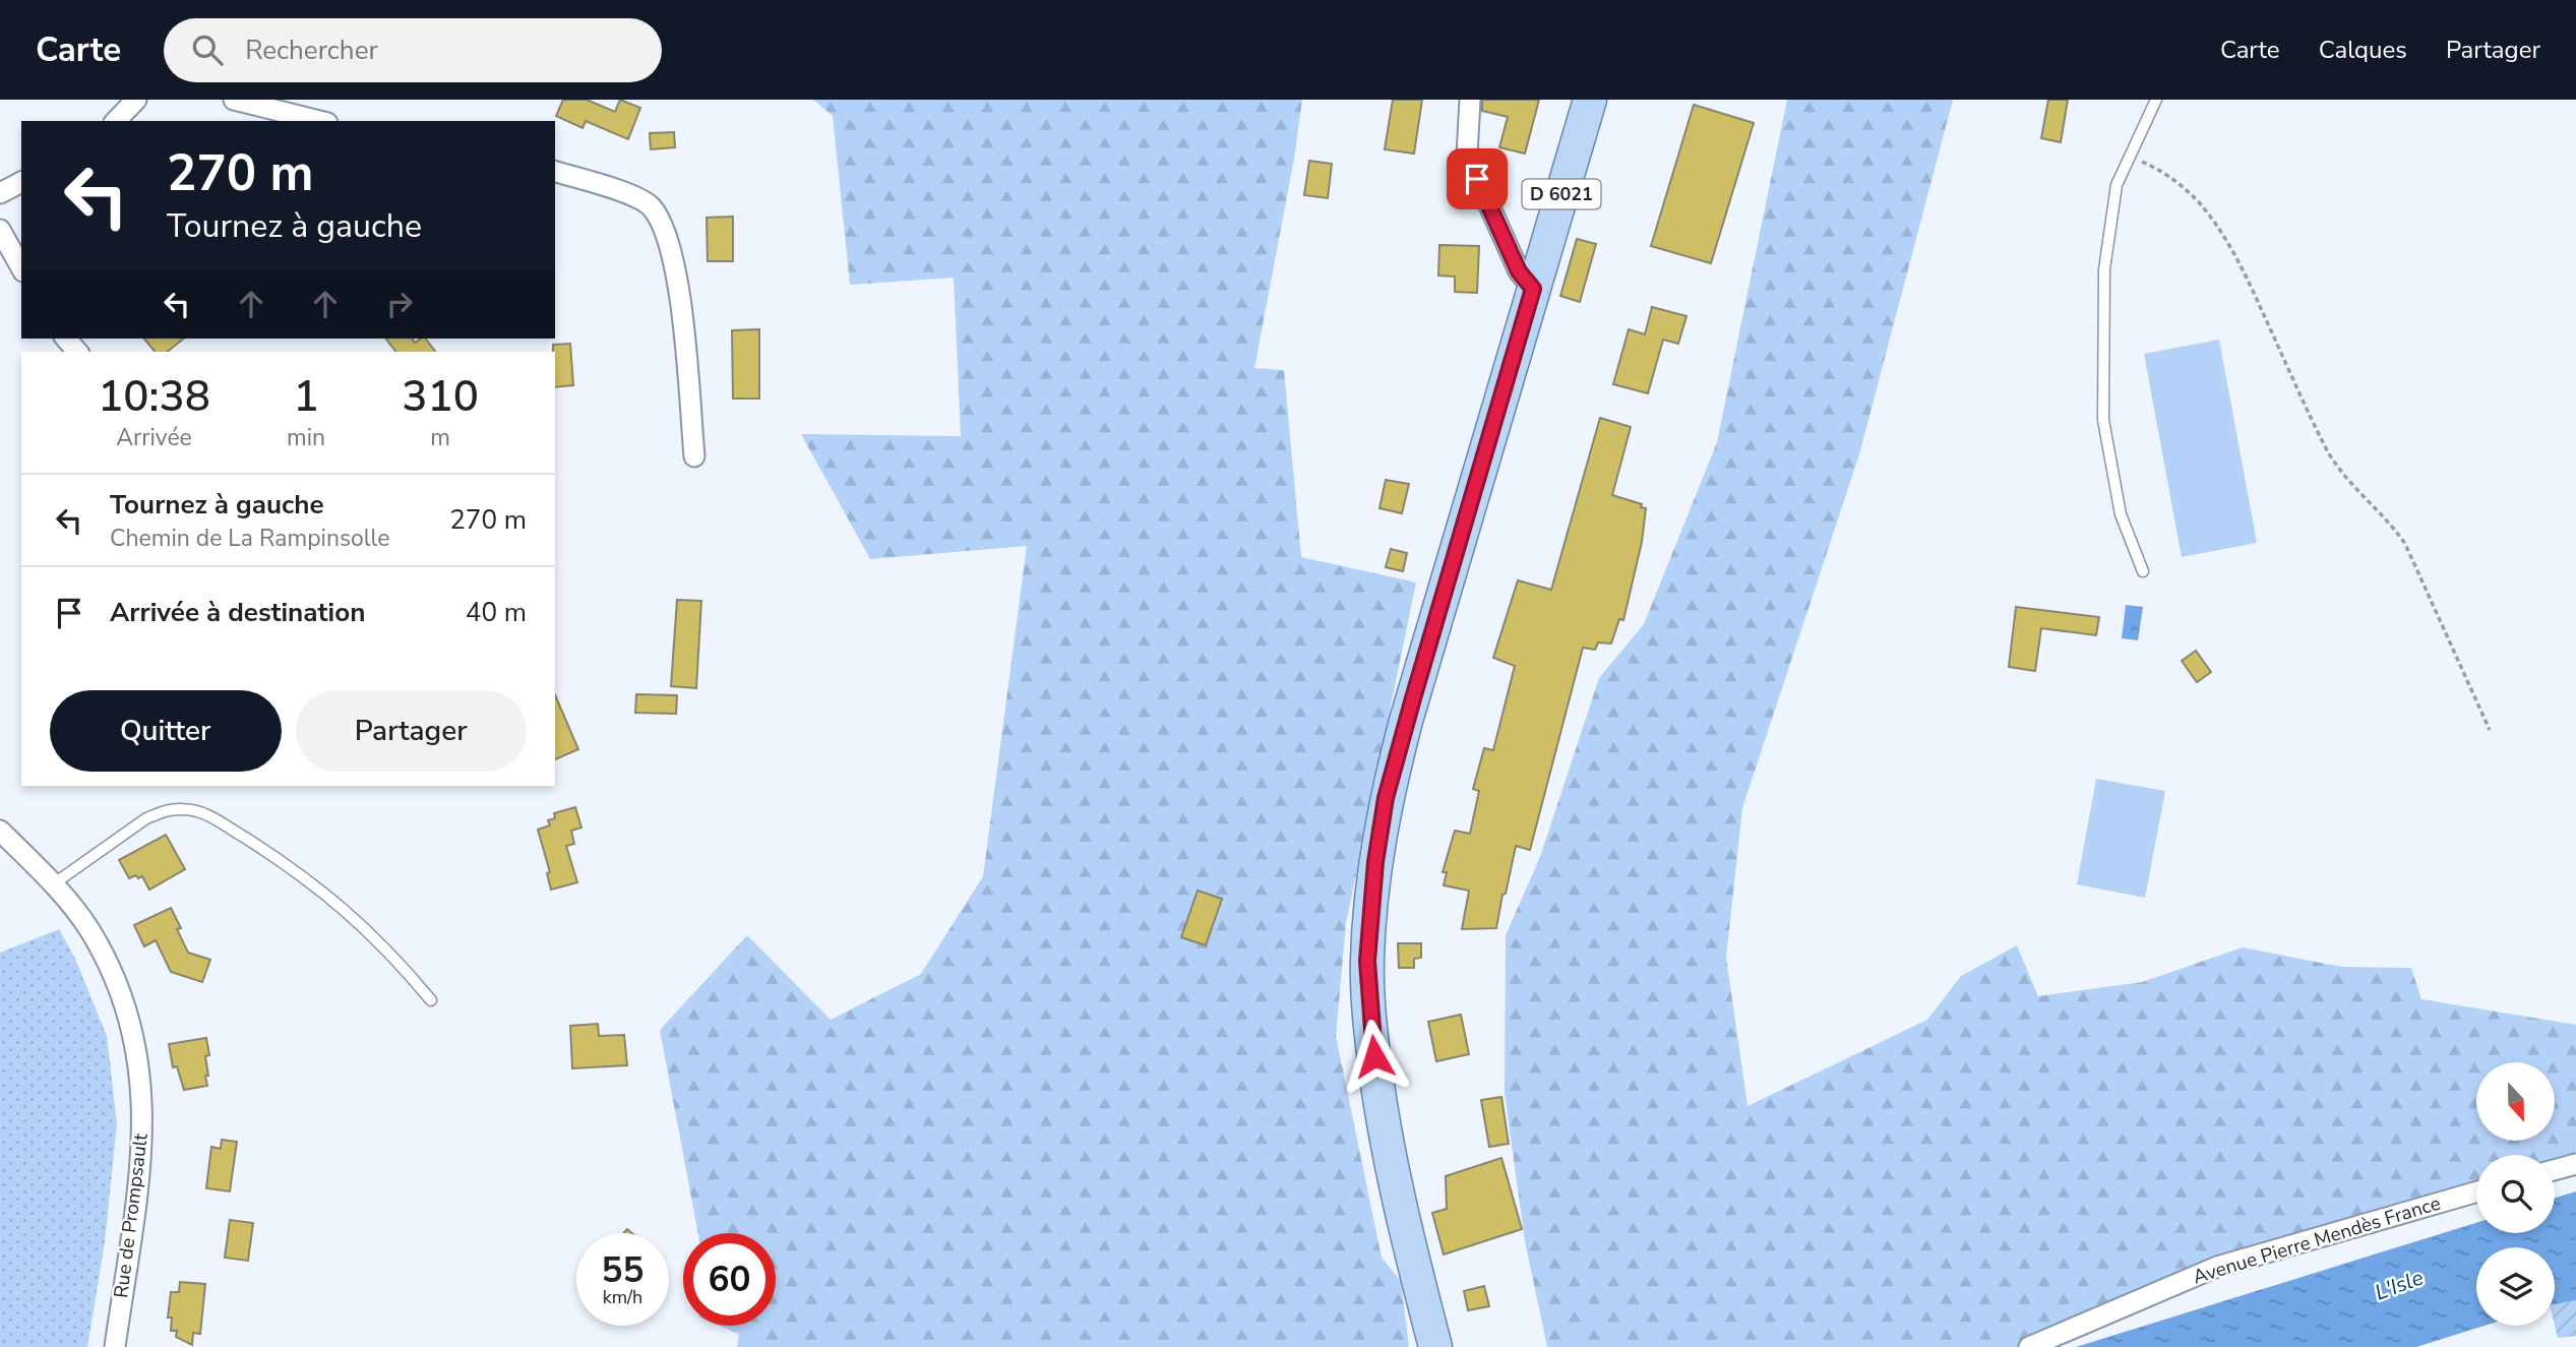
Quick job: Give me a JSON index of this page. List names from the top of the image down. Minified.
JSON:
{"streets":{"main road":["D 6021"],"street":["Rue de Prompsault","Avenue Pierre Mendès France"]},"water":["L'Isle"],"north":"bottom","page":{"header":"Carte","search":"Rechercher","nav":["Carte","Calques","Partager"],"turn":["270 m","Tournez à gauche"],"eta":["10:38","Arrivée","1","min","310","m"],"list":[{"name":"Tournez à gauche","note":"Chemin de La Rampinsolle","value":"270 m"},{"name":"Arrivée à destination","value":"40 m"}],"buttons":["Quitter","Partager"],"speed":"55 km/h","limit":"60"}}
